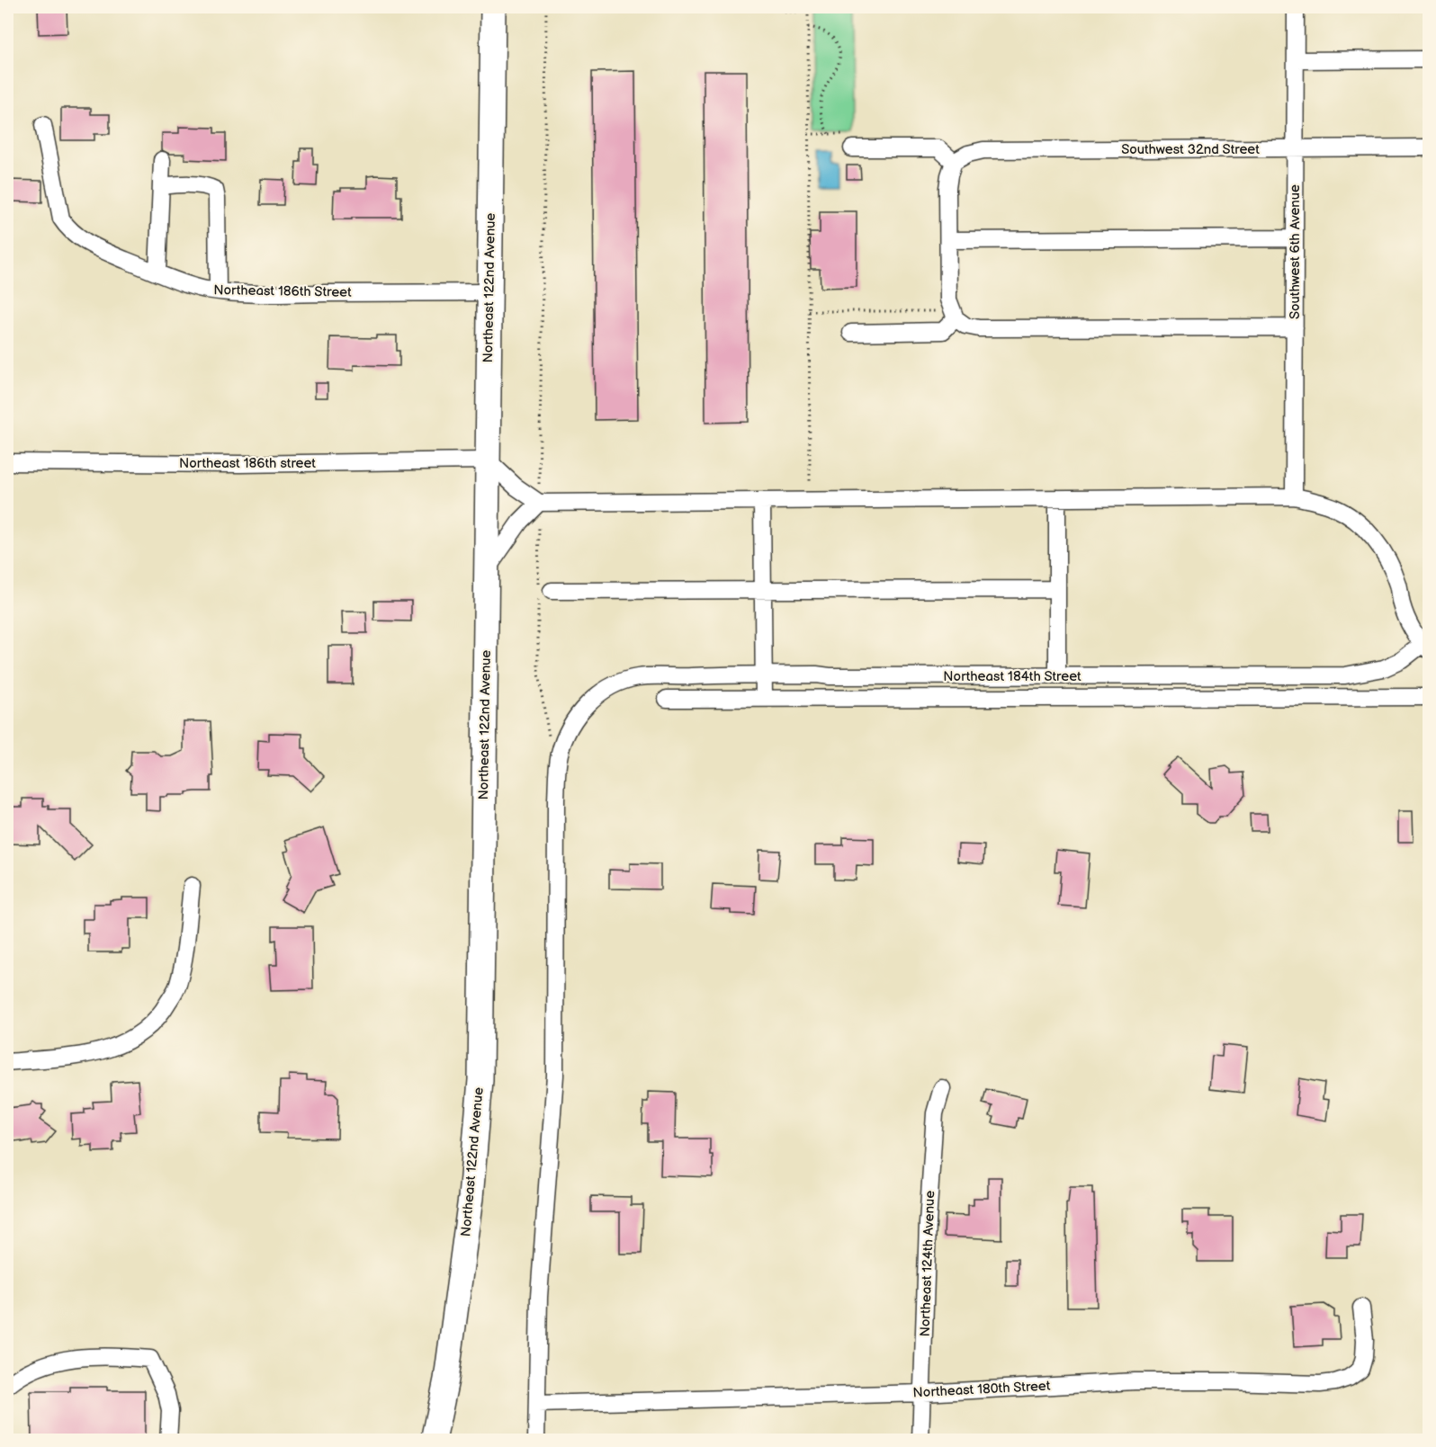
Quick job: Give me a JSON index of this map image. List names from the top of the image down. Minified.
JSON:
{"streets":{"highway":["Northeast 122nd Avenue"],"street":["Southwest 32nd Street","Southwest 6th Avenue","Northeast 186th Street","Northeast 186th street","Northeast 184th Street","Northeast 124th Avenue","Northeast 180th Street"]},"crossings":[["Southwest 32nd Street","Southwest 6th Avenue"],["Northeast 122nd Avenue","Northeast 186th Street"],["Northeast 122nd Avenue","Northeast 186th street"],["Northeast 184th Street","Northeast 180th Street"],["Northeast 124th Avenue","Northeast 180th Street"]]}
